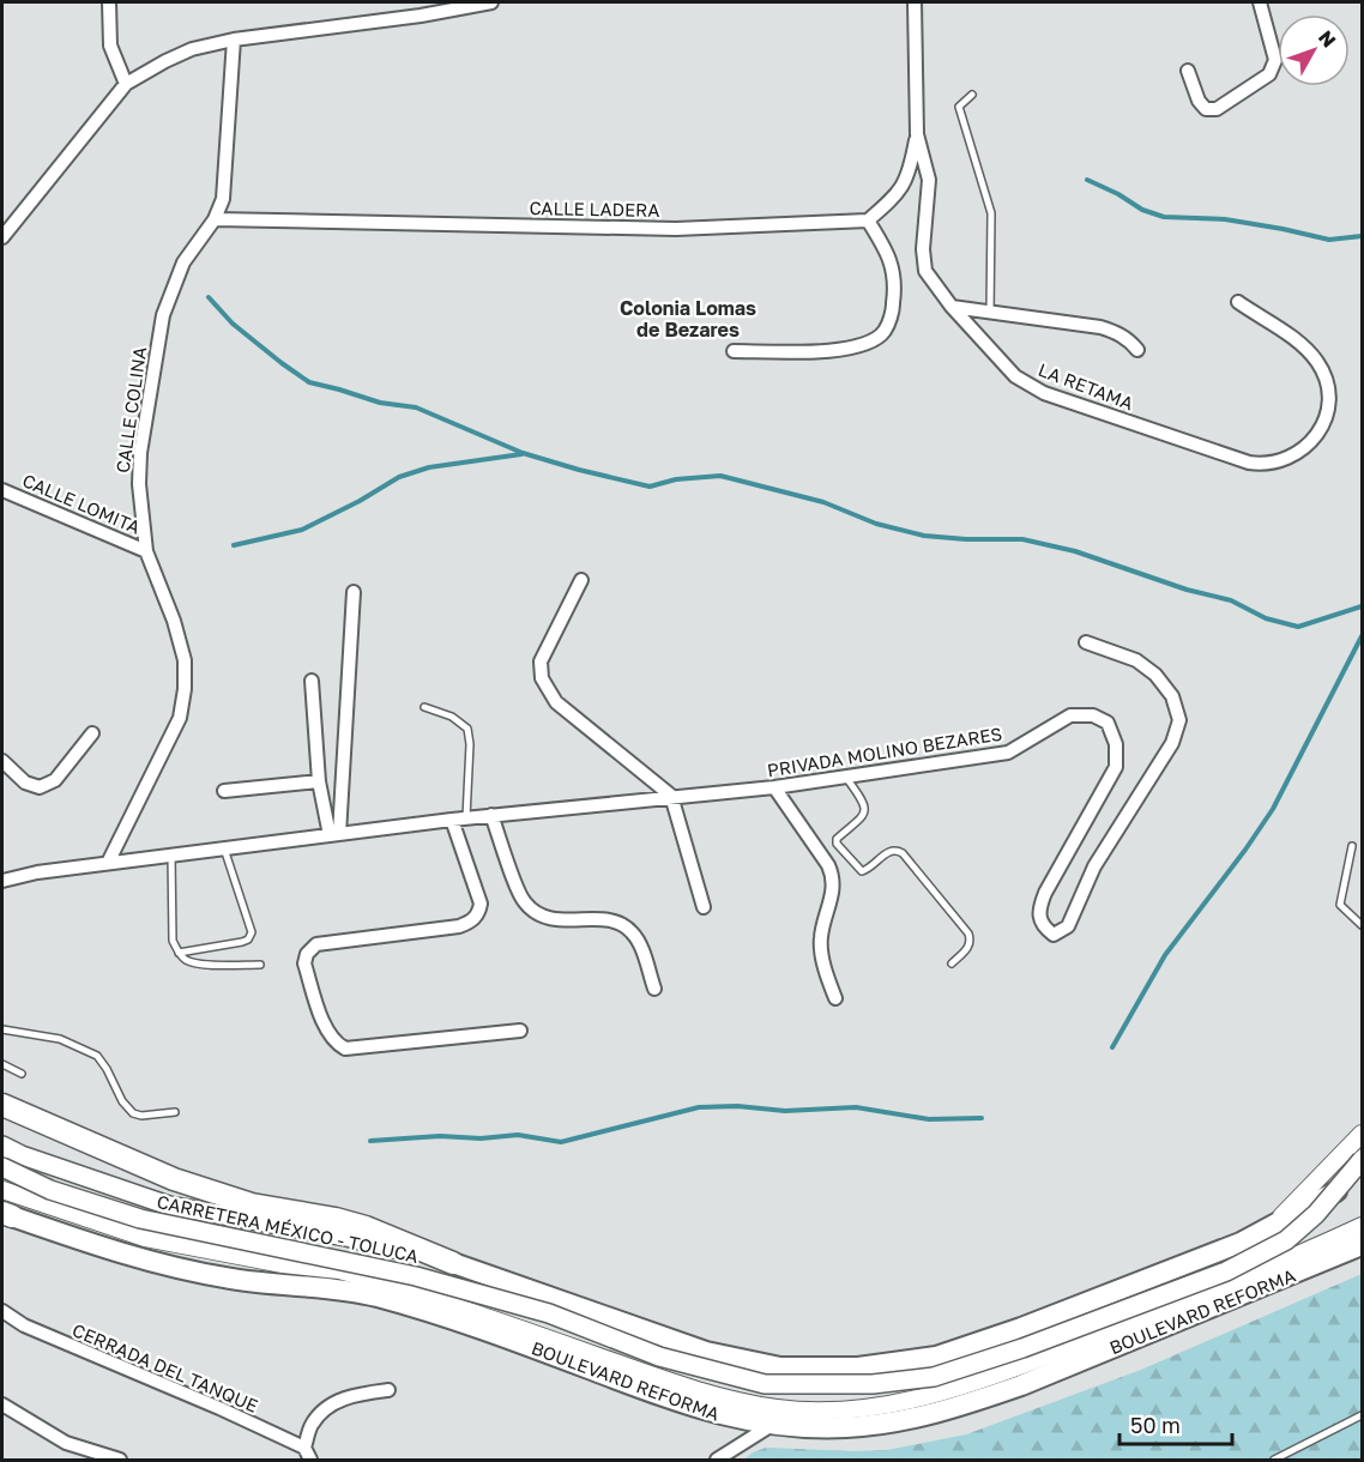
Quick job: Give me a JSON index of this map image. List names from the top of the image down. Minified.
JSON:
{"streets":{"highway":["BOULEVARD REFORMA"],"main road":["CARRETERA MÉXICO - TOLUCA"],"street":["CALLE LADERA","LA RETAMA","CALLE COLINA","CALLE LOMITA","PRIVADA MOLINO BEZARES","CERRADA DEL TANQUE"]},"crossings":[["CALLE LADERA","CALLE COLINA"],["CALLE COLINA","CALLE LOMITA"],["CALLE COLINA","PRIVADA MOLINO BEZARES"]],"districts":["Colonia Lomas de Bezares"],"scale_bar":"50 m","north":"top right"}
